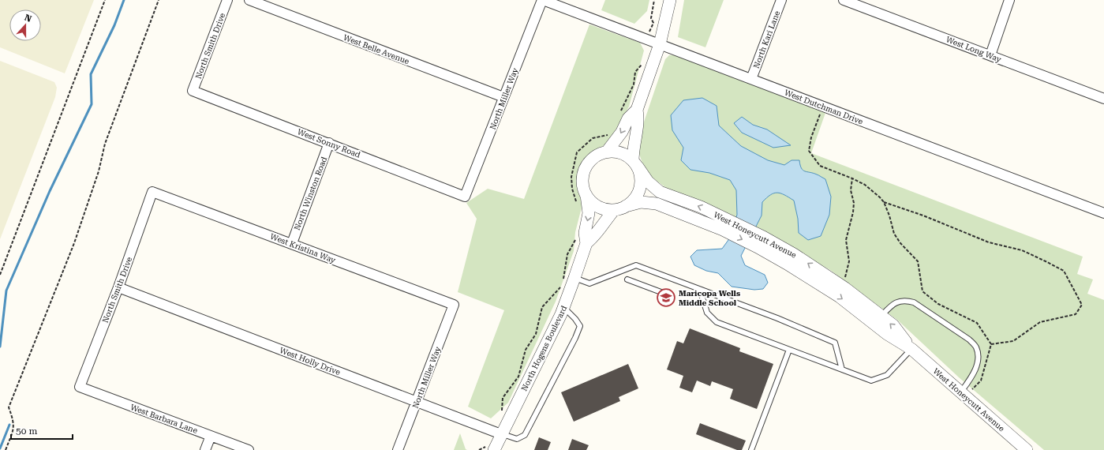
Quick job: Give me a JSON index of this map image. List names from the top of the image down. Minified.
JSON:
{"streets":{"street":["North Kari Lane","North Smith Drive","West Belle Avenue","West Long Way","North Miller Way","West Dutchman Drive","West Sonny Road","North Winston Road","West Honeycutt Avenue","West Kristina Way","North Hogens Boulevard","West Holly Drive","West Barbara Lane"]},"crossings":[["North Kari Lane","West Dutchman Drive"],["North Smith Drive","West Sonny Road"],["North Smith Drive","West Kristina Way"],["North Smith Drive","West Holly Drive"],["North Smith Drive","West Barbara Lane"],["West Belle Avenue","North Miller Way"],["North Miller Way","West Dutchman Drive"],["North Miller Way","West Sonny Road"],["North Miller Way","West Kristina Way"],["North Miller Way","West Holly Drive"],["West Sonny Road","North Winston Road"],["North Winston Road","West Kristina Way"],["West Honeycutt Avenue","North Hogens Boulevard"],["North Hogens Boulevard","West Holly Drive"]],"places":{"school or university":["Maricopa Wells Middle School"]},"scale_bar":"50 m","north":"top"}
